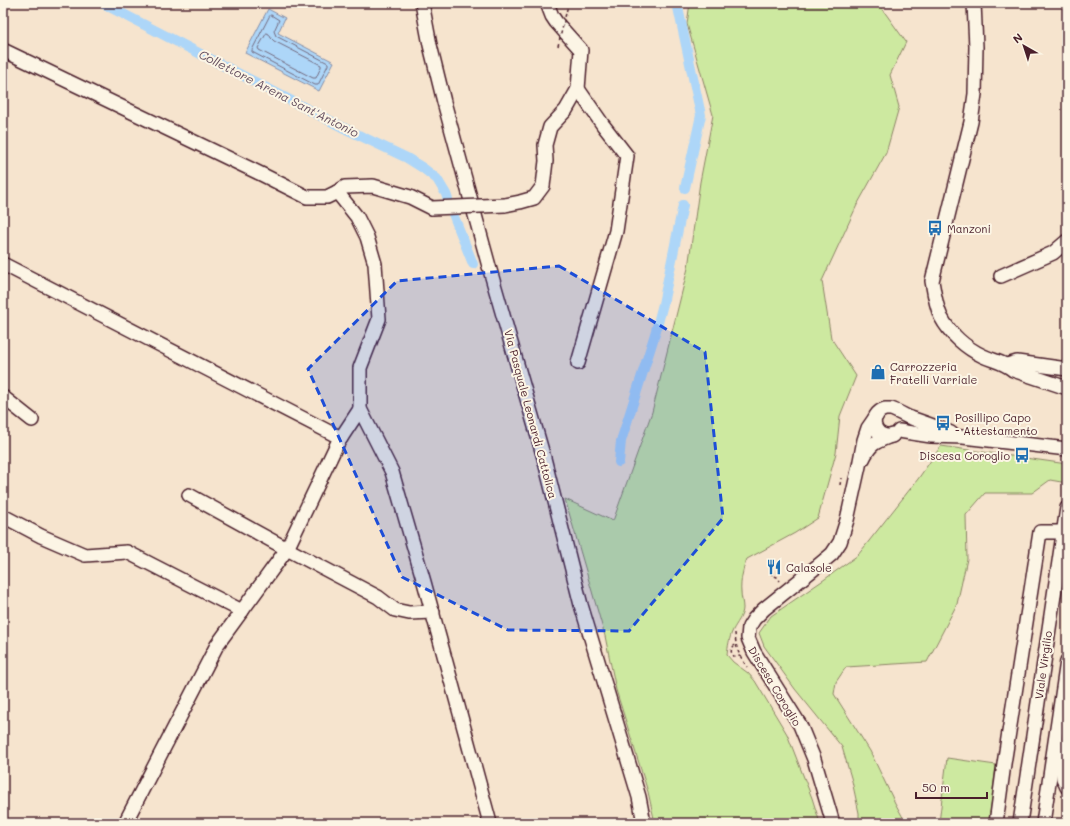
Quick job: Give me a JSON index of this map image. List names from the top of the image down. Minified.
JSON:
{"streets":{"street":["Via Pasquale Leonardi Cattolica","Viale Virgilio","Discesa Coroglio"]},"water":["Collettore Arena Sant'Antonio"],"places":{"bus stop":["Manzoni","Posillipo Capo - Attestamento","Discesa Coroglio"],"shop":["Carrozzeria Fratelli Varriale"],"restaurant":["Calasole"]},"scale_bar":"50 m","north":"top left"}
